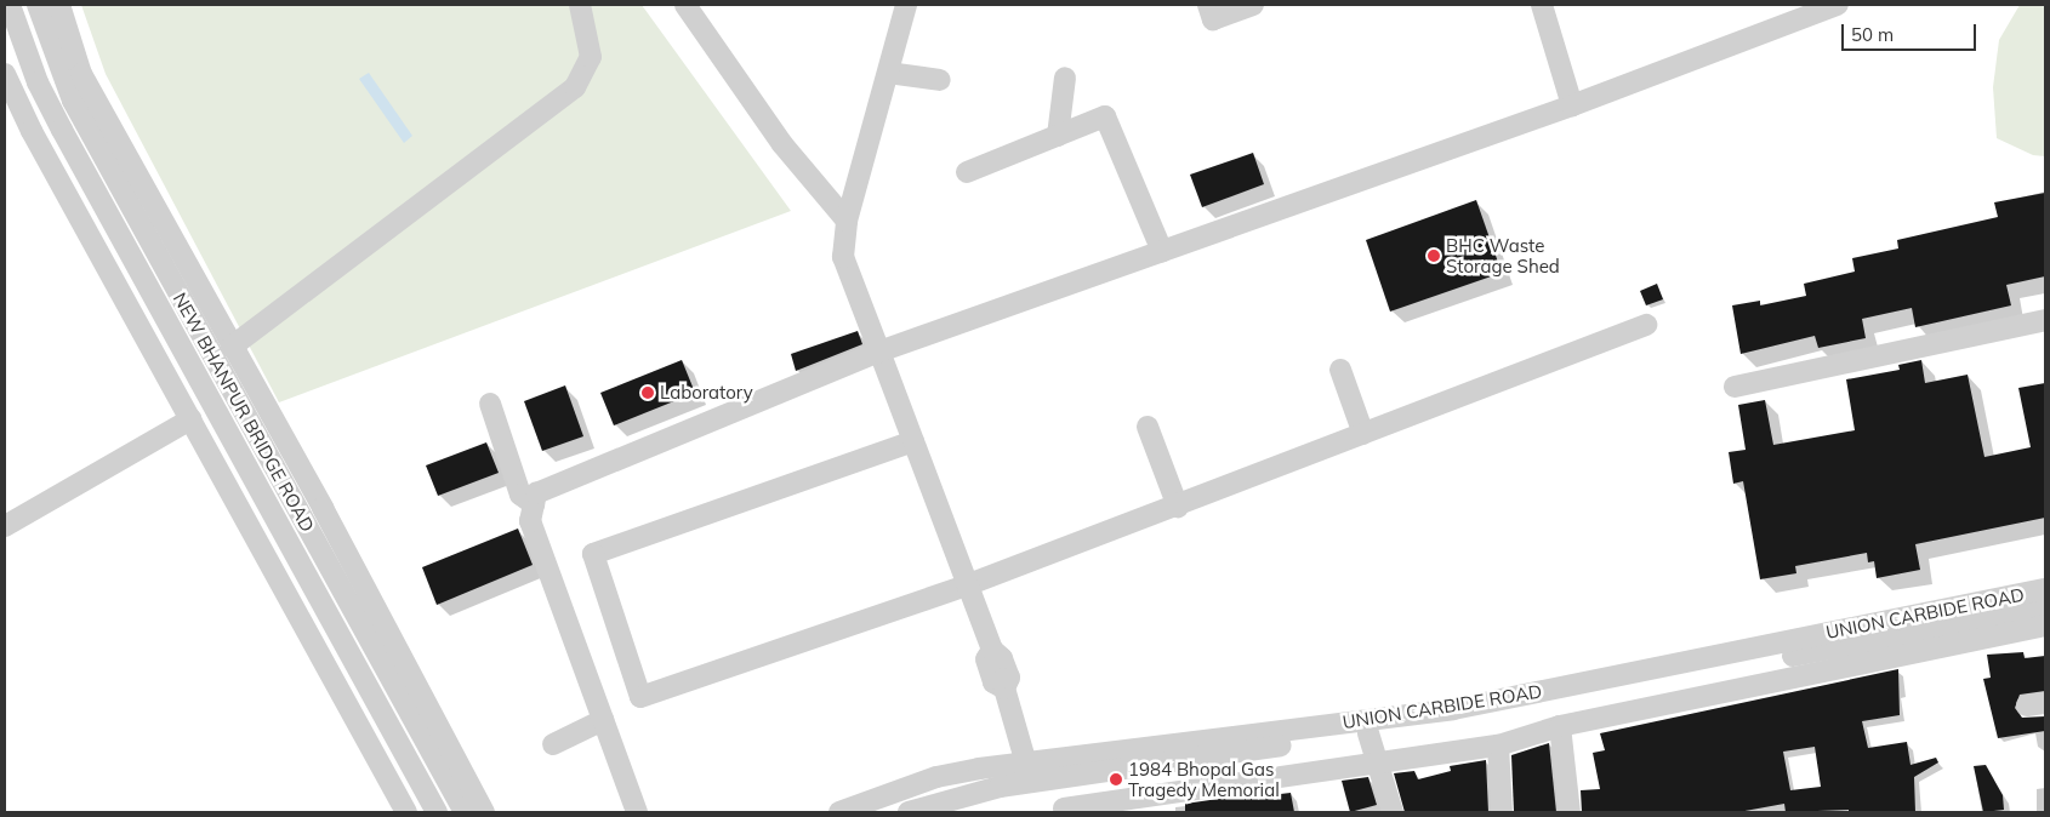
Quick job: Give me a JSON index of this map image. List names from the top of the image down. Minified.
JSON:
{"streets":{"street":["NEW BHANPUR BRIDGE ROAD","UNION CARBIDE ROAD"]},"places":["BHC Waste Storage Shed","Laboratory","1984 Bhopal Gas Tragedy Memorial"],"scale_bar":"50 m"}
